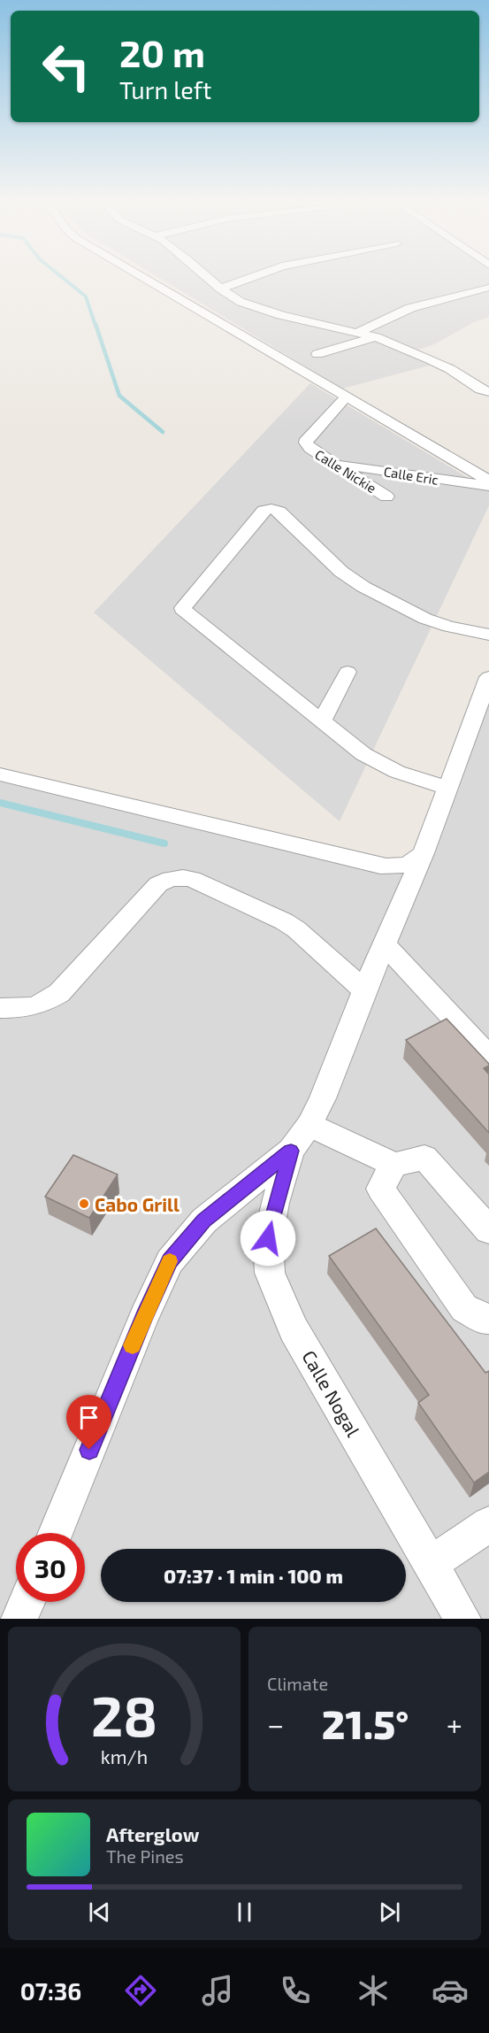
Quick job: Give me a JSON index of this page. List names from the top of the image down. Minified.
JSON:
{"streets":{"street":["Calle Nickie","Calle Eric","Calle Nogal"]},"crossings":[["Calle Nickie","Calle Eric"]],"places":["Cabo Grill"],"page":{"turn":["20 m","Turn left"],"limit":"30","trip":"07:37 · 1 min · 100 m","tile":"Climate","heat":["−","21.5°","+"],"song":["Afterglow","The Pines"],"tabs":"07:36","gauge":["28","km/h"]}}
